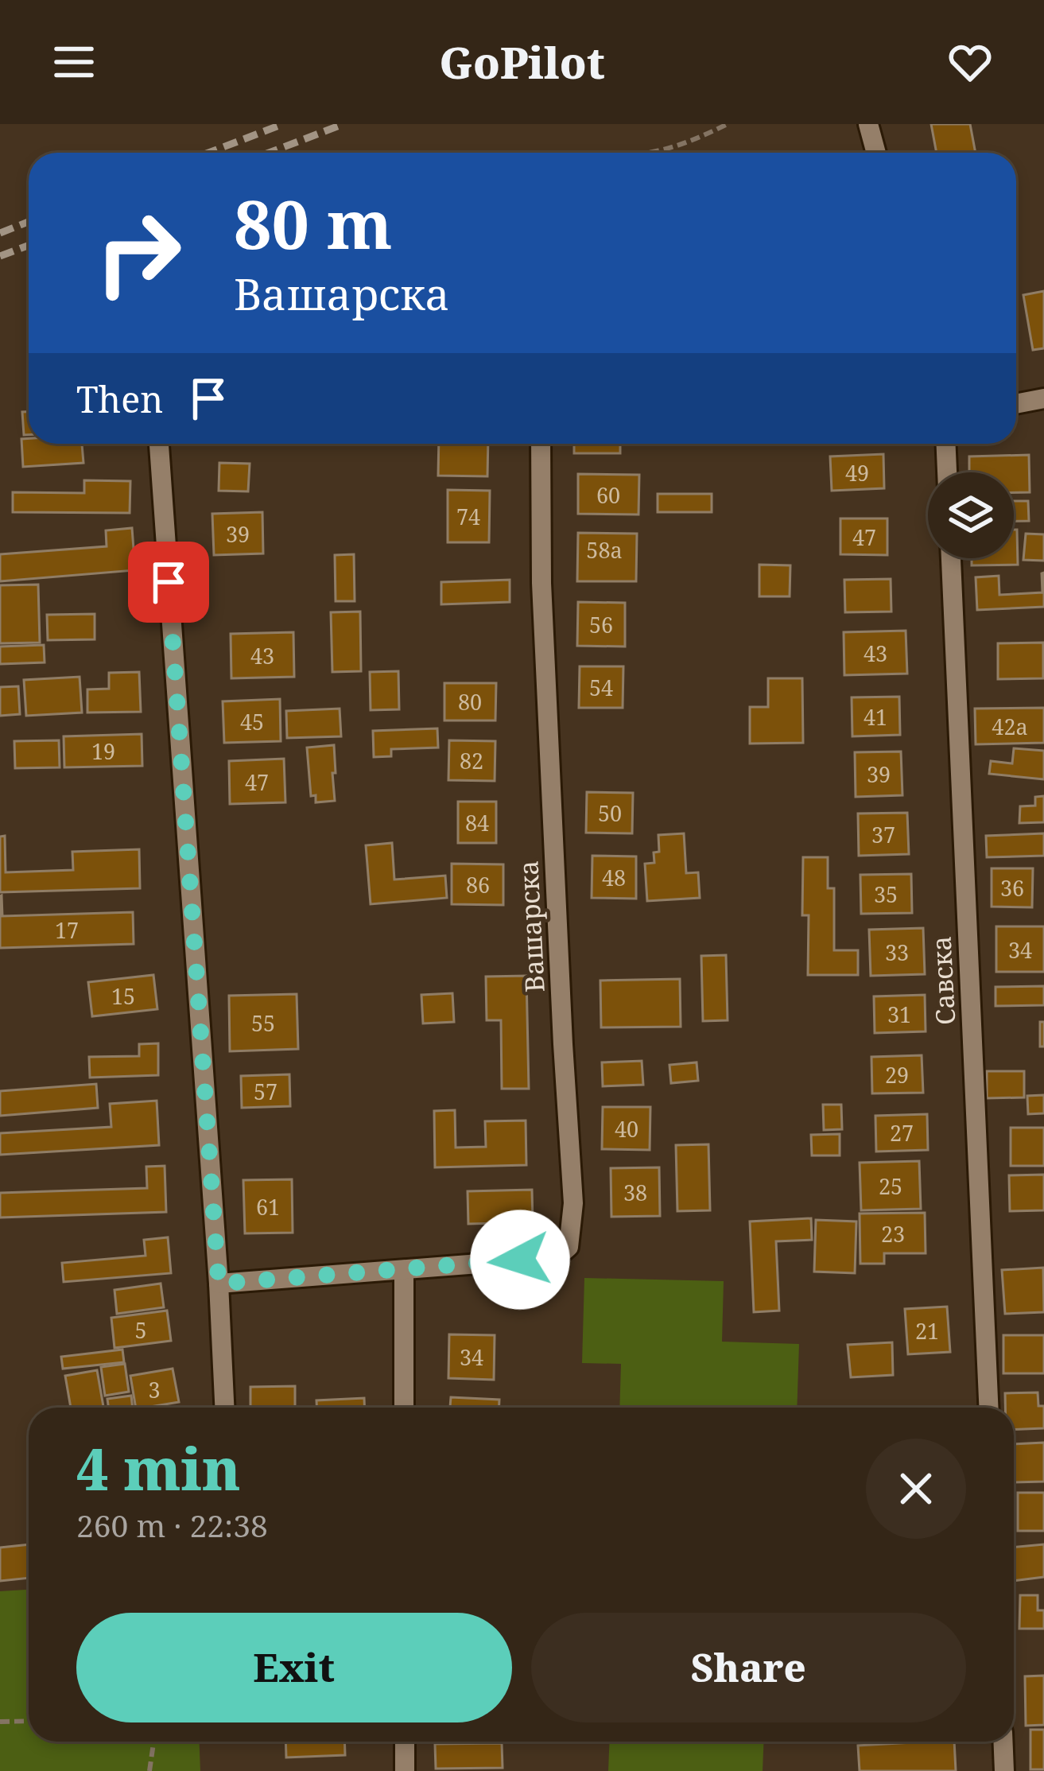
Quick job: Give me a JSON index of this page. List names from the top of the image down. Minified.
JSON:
{"streets":{"street":["Вашарска","Савска"]},"house_numbers":["49","60","74","39","47","58a","56","43","43","54","80","41","45","42a","19","82","39","47","50","84","37","48","86","36","35","17","34","33","15","31","55","29","57","40","27","25","38","61","23","5","21","34","3"],"page":{"header":"GoPilot","turn":["80 m","Вашарска"],"then":"Then","heading":["4 min","260 m · 22:38"],"buttons":["Exit","Share"]}}
